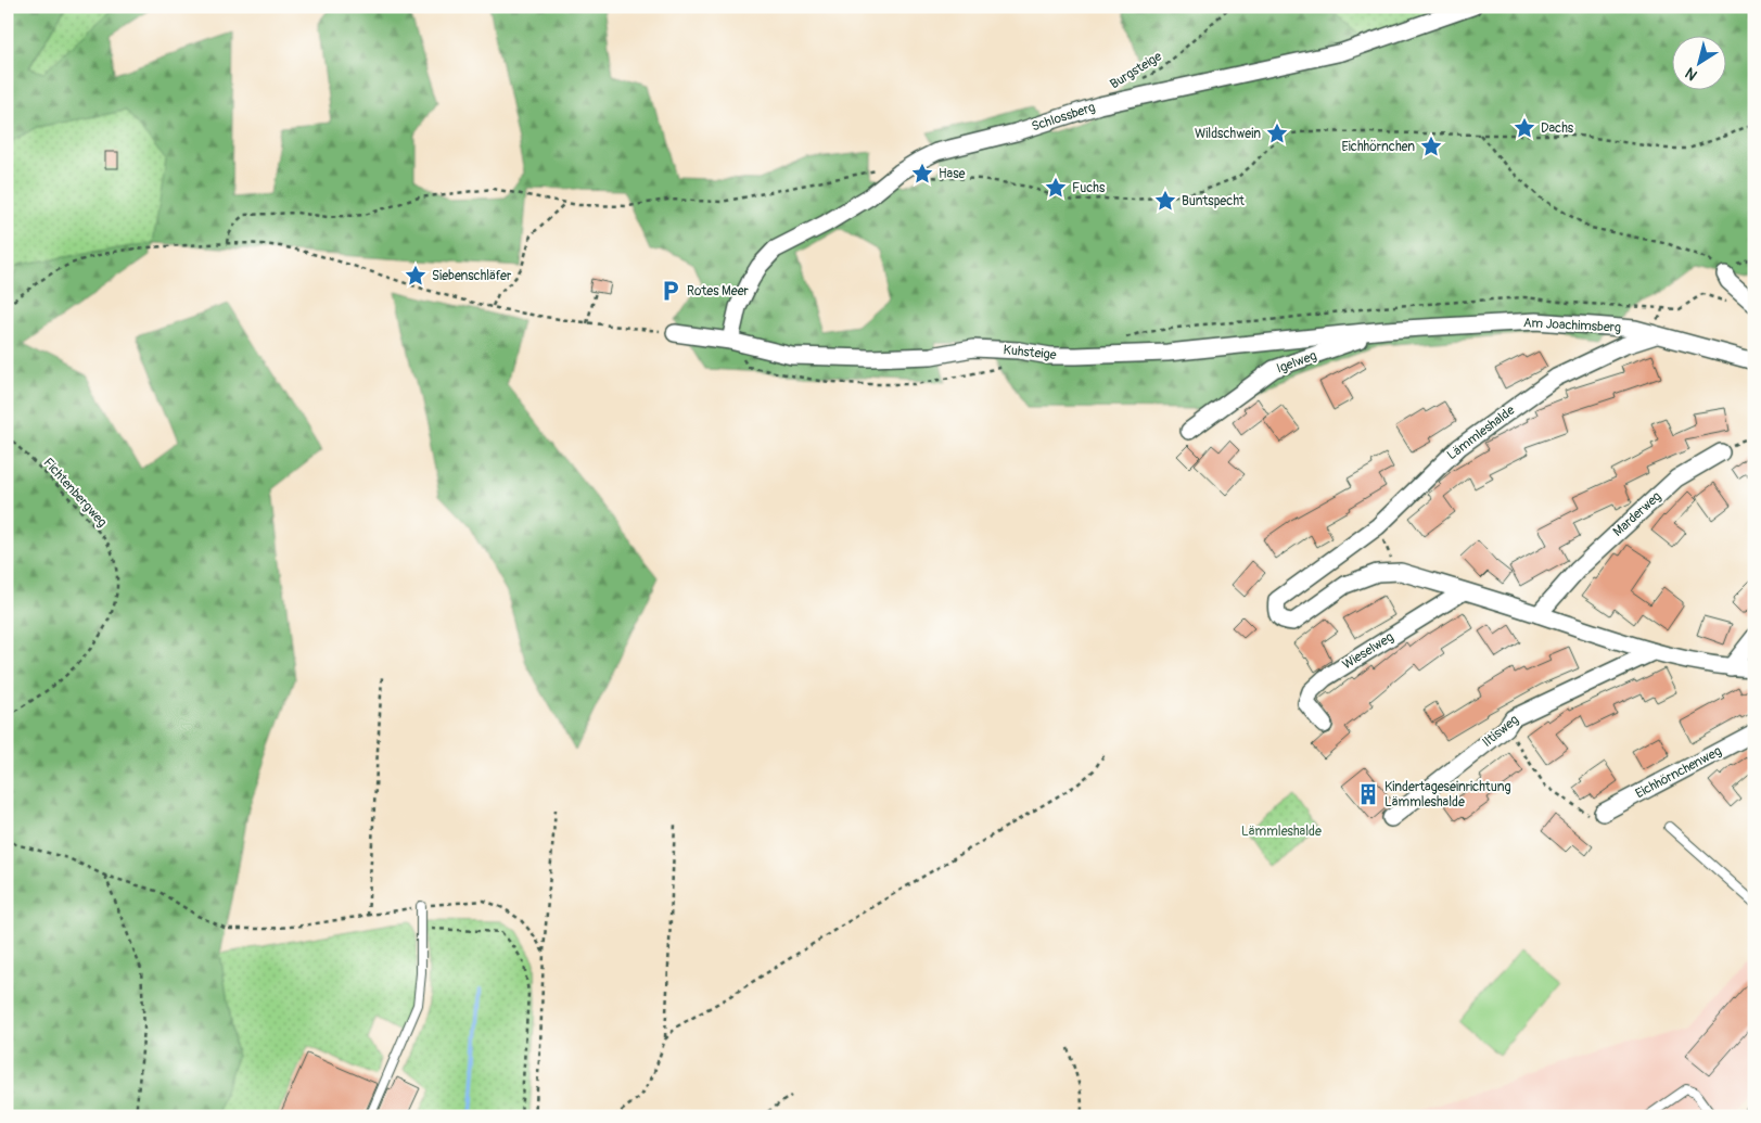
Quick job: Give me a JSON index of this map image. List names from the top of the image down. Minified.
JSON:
{"streets":{"street":["Schlossberg","Am Joachimsberg","Kuhsteige","Igelweg","Lämmleshalde","Marderweg","Wieselweg","Iltisweg","Eichhörnchenweg"],"path":["Burgsteige","Fichtenbergweg"]},"crossings":[["Schlossberg","Kuhsteige"],["Am Joachimsberg","Kuhsteige"],["Am Joachimsberg","Igelweg"],["Am Joachimsberg","Lämmleshalde"],["Kuhsteige","Igelweg"],["Lämmleshalde","Marderweg"],["Lämmleshalde","Wieselweg"],["Lämmleshalde","Iltisweg"]],"parks":["Lämmleshalde"],"places":{"place":["Dachs","Wildschwein","Eichhörnchen","Hase","Fuchs","Buntspecht","Siebenschläfer"],"parking":["Rotes Meer"],"building":["Kindertageseinrichtung Lämmleshalde"]},"north":"bottom left"}
